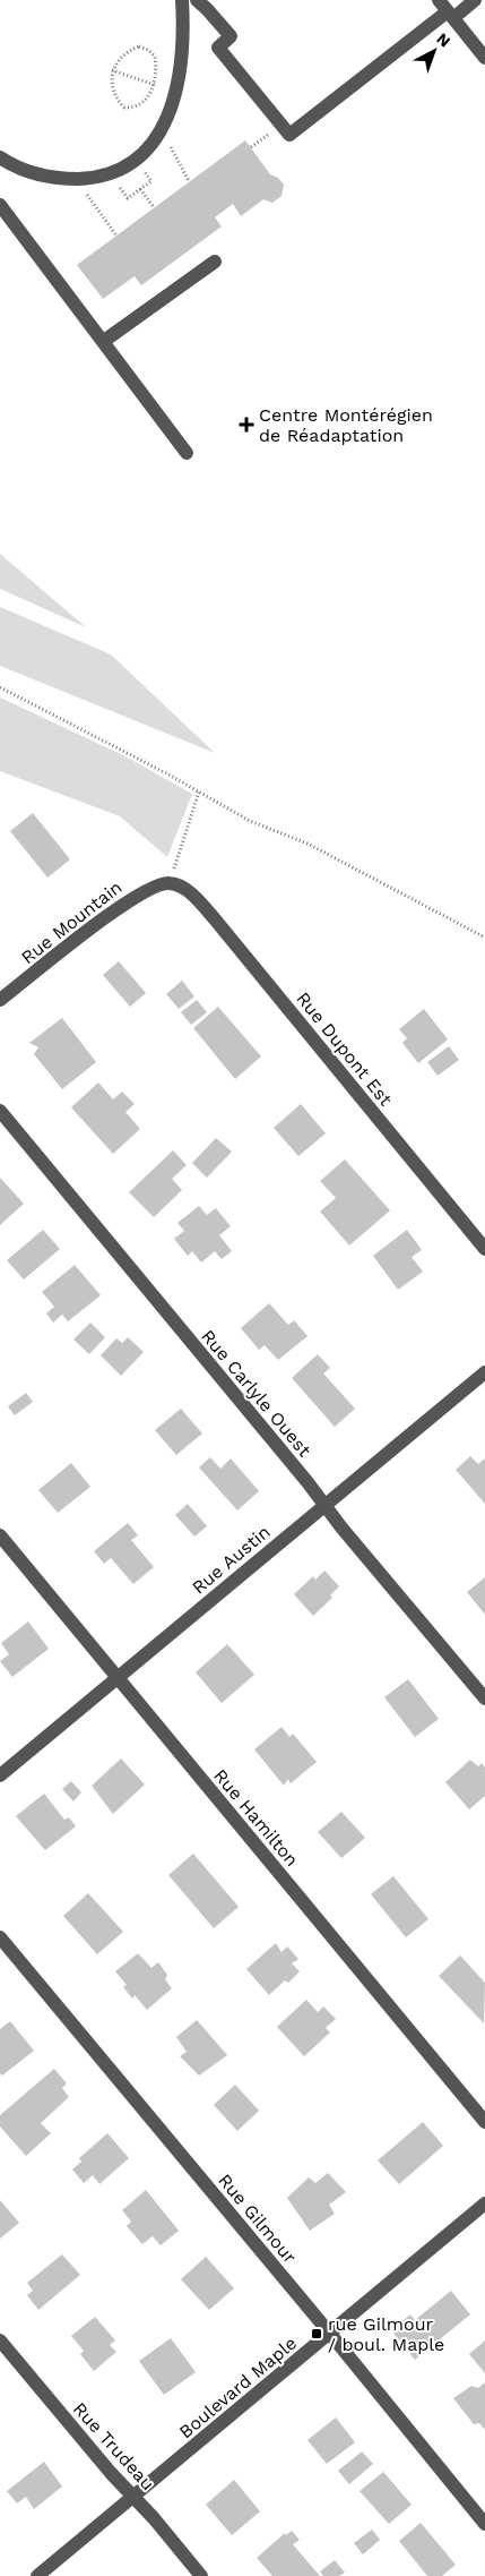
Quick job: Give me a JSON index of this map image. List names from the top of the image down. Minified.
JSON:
{"streets":{"street":["Rue Mountain","Rue Dupont Est","Rue Carlyle Ouest","Rue Austin","Rue Hamilton","Rue Gilmour","Boulevard Maple","Rue Trudeau"]},"crossings":[["Rue Mountain","Rue Dupont Est"],["Rue Carlyle Ouest","Rue Austin"],["Rue Austin","Rue Hamilton"],["Rue Gilmour","Boulevard Maple"],["Boulevard Maple","Rue Trudeau"]],"places":{"health":["Centre Montérégien de Réadaptation"],"transit":["rue Gilmour / boul. Maple"]},"north":"top right"}
